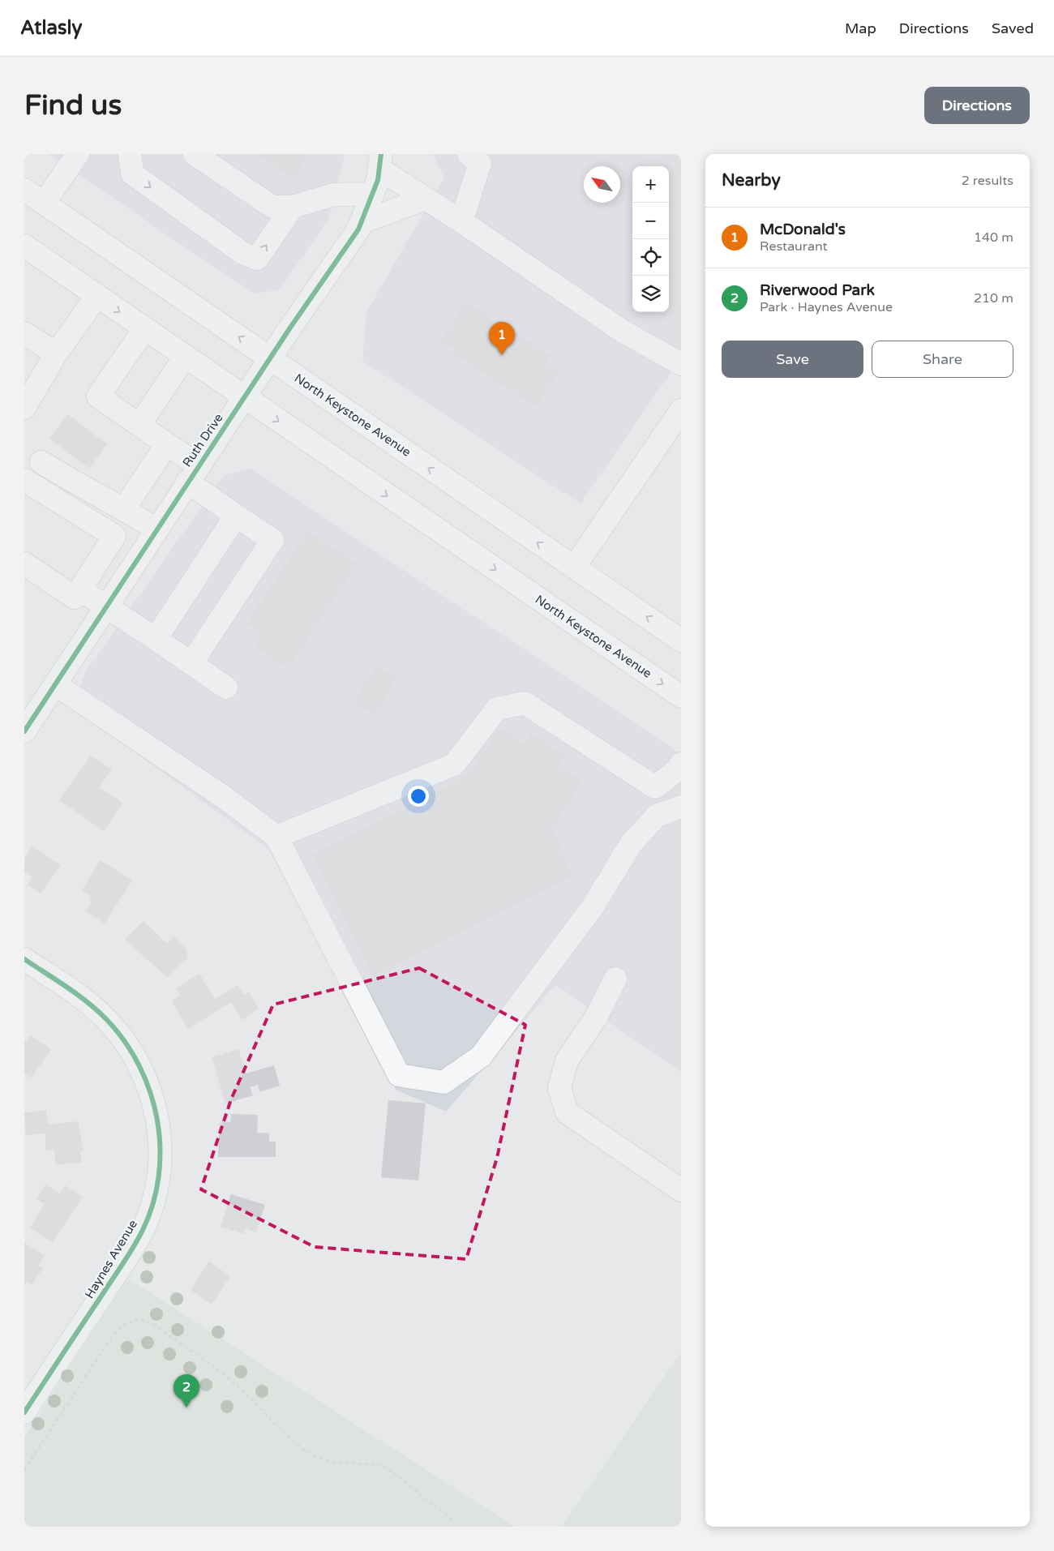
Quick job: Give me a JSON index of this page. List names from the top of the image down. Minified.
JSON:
{"streets":{"main road":["North Keystone Avenue"],"street":["Ruth Drive","Haynes Avenue"]},"crossings":[["North Keystone Avenue","Ruth Drive"]],"north":"top left","page":{"header":"Atlasly","nav":["Map","Directions","Saved"],"buttons":["Directions",["Save","Share"]],"title":"Find us","heading":["Nearby","2 results"],"map_buttons":["+","−"],"list":[{"mark":"1","name":"McDonald's","note":"Restaurant","value":"140 m"},{"mark":"2","name":"Riverwood Park","note":"Park · Haynes Avenue","value":"210 m"}],"pins":["1","2"]}}
